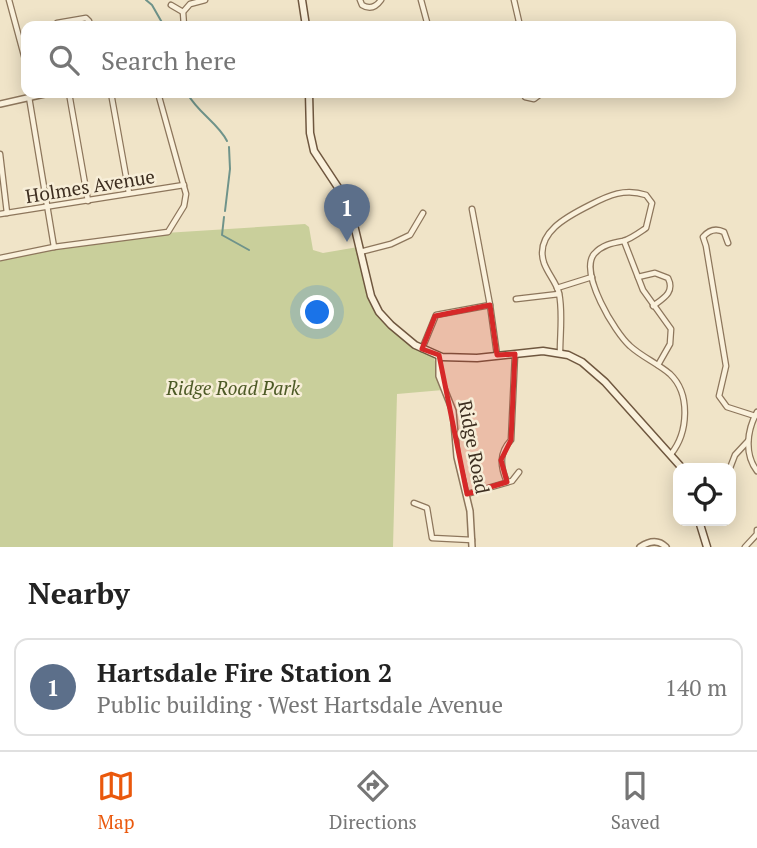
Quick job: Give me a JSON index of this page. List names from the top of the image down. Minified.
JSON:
{"streets":{"street":["Holmes Avenue","Ridge Road"]},"parks":["Ridge Road Park"],"page":{"search":"Search here","pins":"1","heading":"Nearby","list":[{"mark":"1","name":"Hartsdale Fire Station 2","note":"Public building · West Hartsdale Avenue","value":"140 m"}],"nav":["Map","Directions","Saved"]}}
